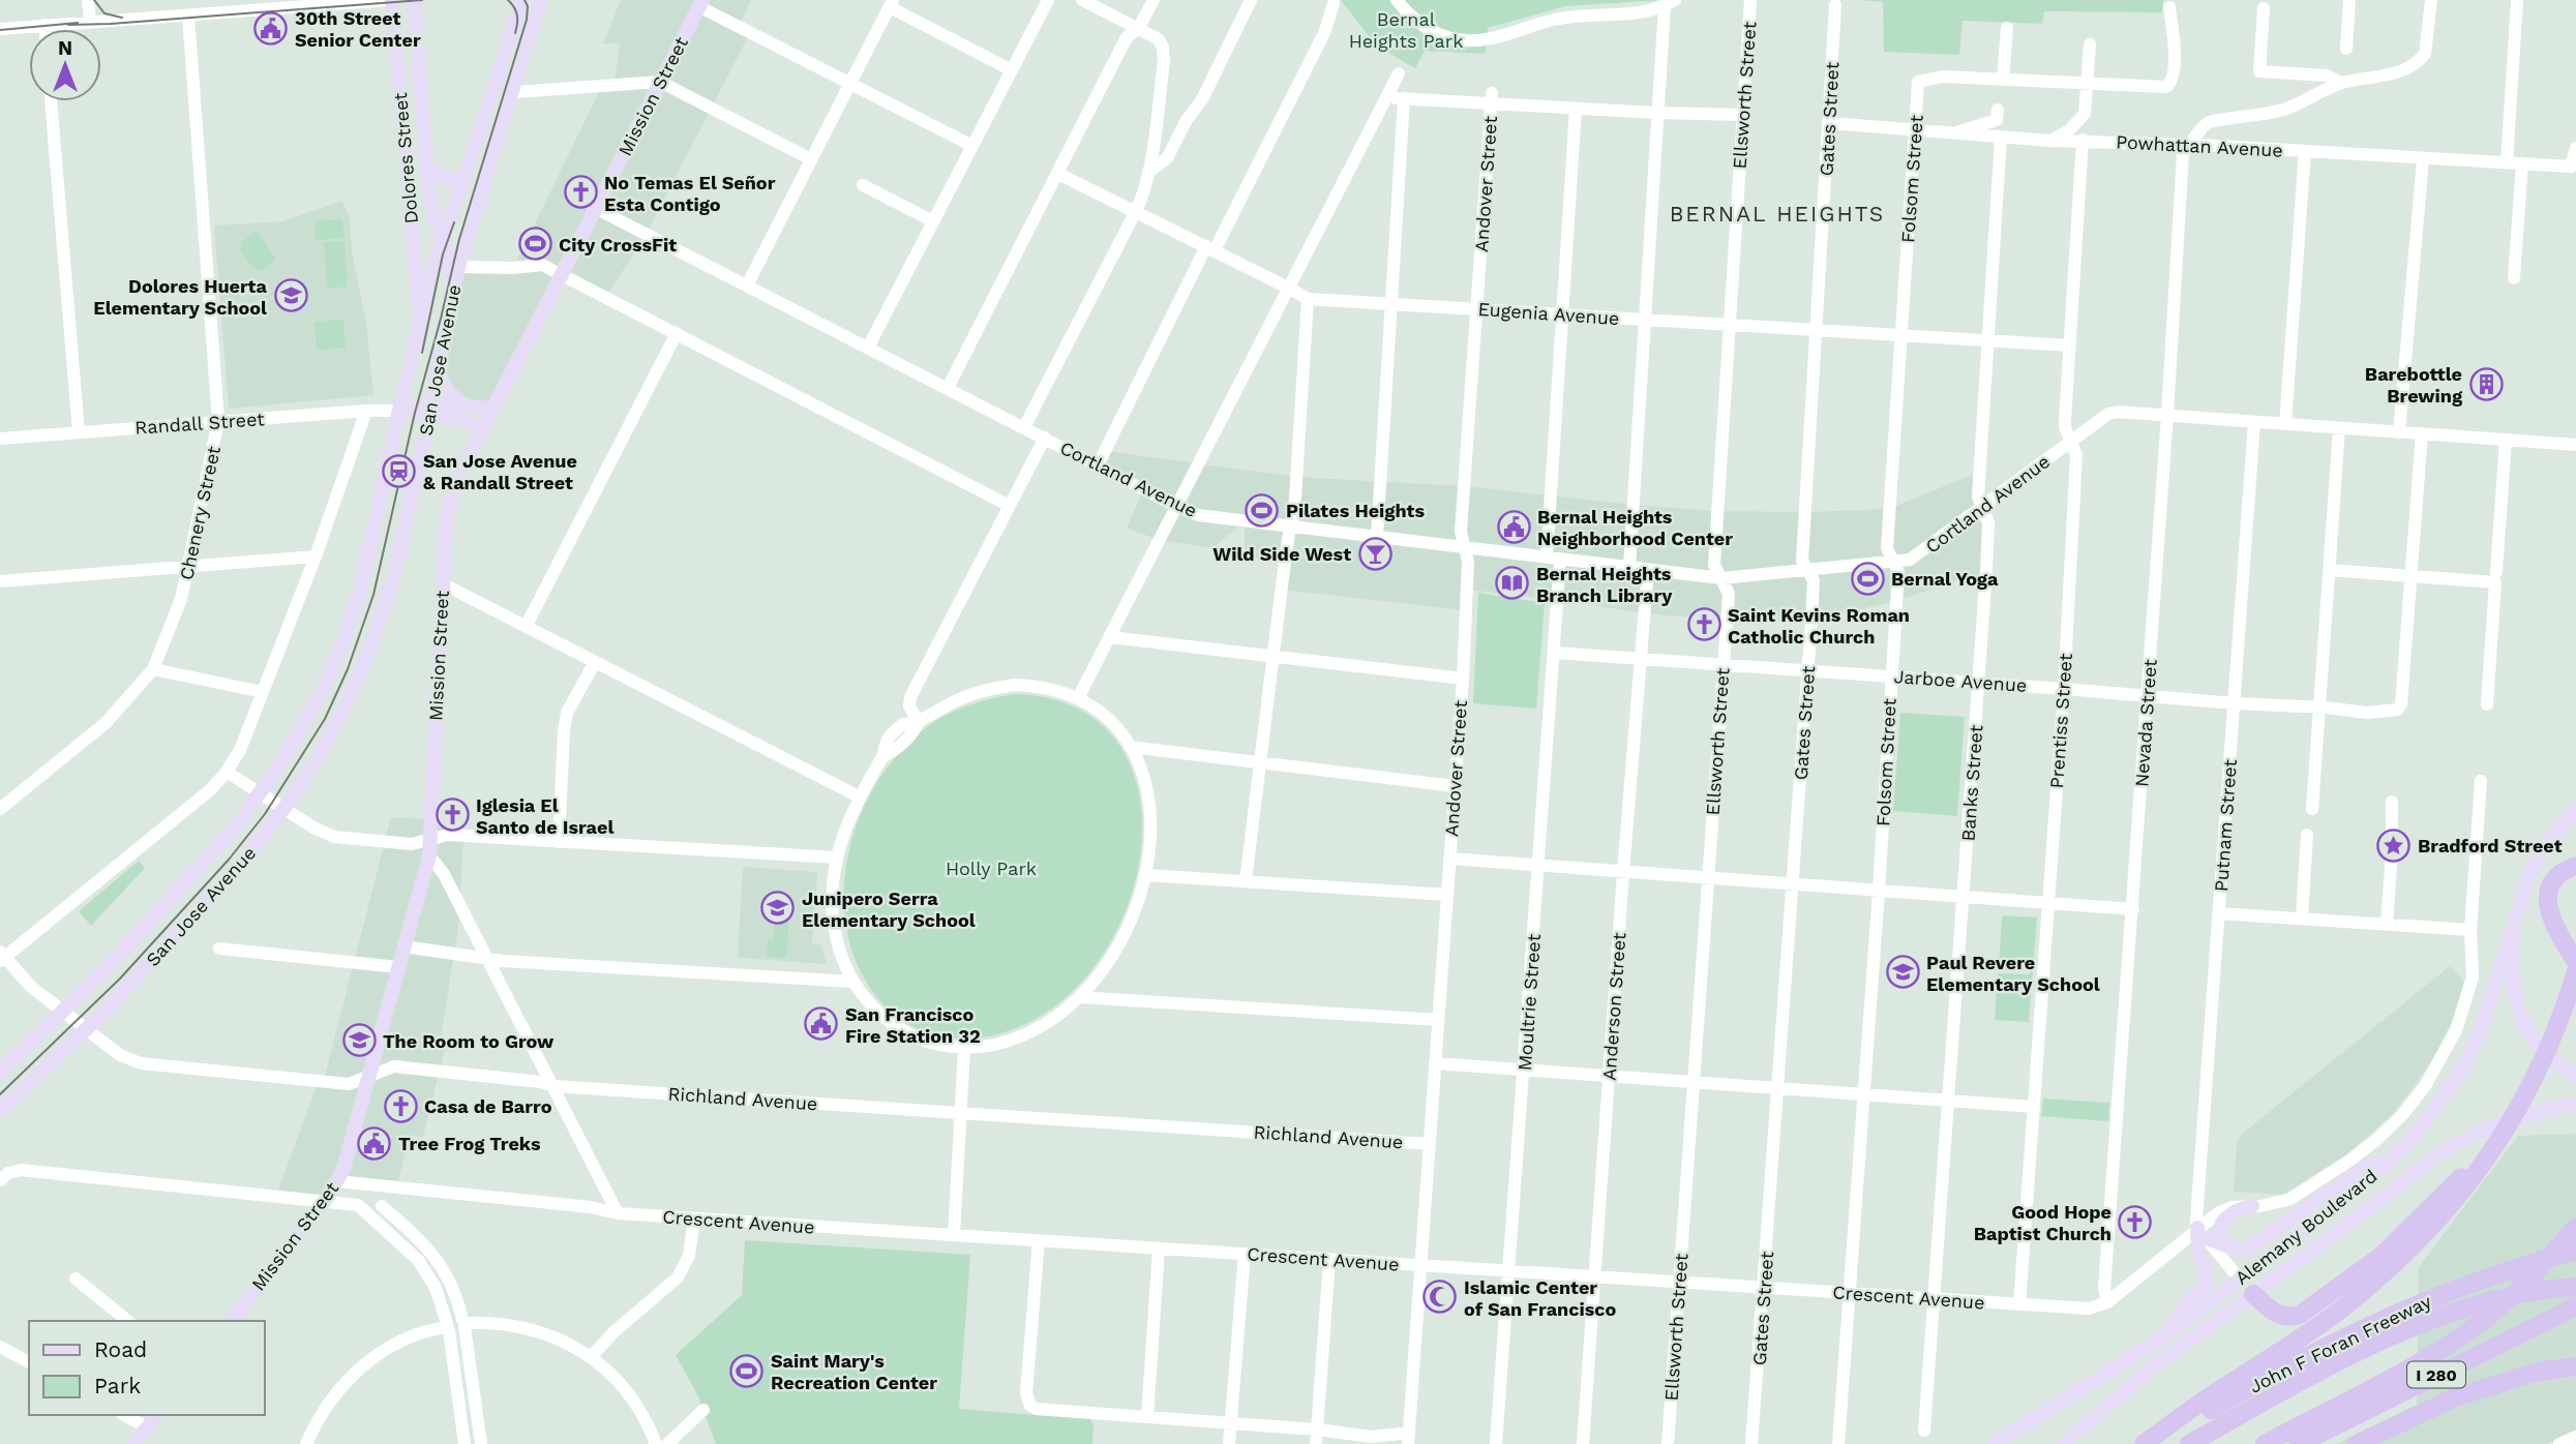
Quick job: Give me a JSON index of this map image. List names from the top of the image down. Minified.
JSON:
{"streets":{"highway":["John F Foran Freeway","I 280"],"main road":["Mission Street","Dolores Street","San Jose Avenue","Randall Street","Alemany Boulevard"],"street":["Ellsworth Street","Gates Street","Powhattan Avenue","Folsom Street","Andover Street","Eugenia Avenue","Cortland Avenue","Chenery Street","Jarboe Avenue","Prentiss Street","Nevada Street","Banks Street","Putnam Street","Moultrie Street","Anderson Street","Richland Avenue","Crescent Avenue"]},"crossings":[["Ellsworth Street","Eugenia Avenue"],["Ellsworth Street","Cortland Avenue"],["Ellsworth Street","Jarboe Avenue"],["Ellsworth Street","Crescent Avenue"],["Mission Street","Randall Street"],["Mission Street","Cortland Avenue"],["Mission Street","Richland Avenue"],["Mission Street","Crescent Avenue"],["Gates Street","Powhattan Avenue"],["Gates Street","Eugenia Avenue"],["Gates Street","Cortland Avenue"],["Gates Street","Jarboe Avenue"],["Gates Street","Crescent Avenue"],["Powhattan Avenue","Folsom Street"],["Powhattan Avenue","Prentiss Street"],["Powhattan Avenue","Nevada Street"],["Powhattan Avenue","Banks Street"],["Dolores Street","San Jose Avenue"],["Folsom Street","Eugenia Avenue"],["Folsom Street","Cortland Avenue"],["Folsom Street","Jarboe Avenue"],["Folsom Street","Crescent Avenue"],["Andover Street","Eugenia Avenue"],["Andover Street","Cortland Avenue"],["Andover Street","Richland Avenue"],["Andover Street","Crescent Avenue"],["Eugenia Avenue","Prentiss Street"],["Eugenia Avenue","Banks Street"],["Eugenia Avenue","Moultrie Street"],["San Jose Avenue","Randall Street"],["Randall Street","Chenery Street"],["Cortland Avenue","Prentiss Street"],["Cortland Avenue","Nevada Street"],["Cortland Avenue","Banks Street"],["Cortland Avenue","Putnam Street"],["Cortland Avenue","Moultrie Street"],["Cortland Avenue","Anderson Street"],["Jarboe Avenue","Prentiss Street"],["Jarboe Avenue","Nevada Street"],["Jarboe Avenue","Banks Street"],["Jarboe Avenue","Putnam Street"],["Jarboe Avenue","Moultrie Street"],["Jarboe Avenue","Anderson Street"],["Prentiss Street","Crescent Avenue"],["Nevada Street","Crescent Avenue"],["Banks Street","Crescent Avenue"],["Moultrie Street","Crescent Avenue"],["Anderson Street","Crescent Avenue"]],"districts":["BERNAL HEIGHTS"],"parks":["Bernal Heights Park","Holly Park"],"places":{"public building":["30th Street Senior Center","Bernal Heights Neighborhood Center","San Francisco Fire Station 32","Tree Frog Treks"],"church":["No Temas El Señor Esta Contigo","Saint Kevins Roman Catholic Church","Iglesia El Santo de Israel","Casa de Barro","Good Hope Baptist Church"],"sports":["City CrossFit","Pilates Heights","Bernal Yoga","Saint Mary's Recreation Center"],"school or university":["Dolores Huerta Elementary School","Junipero Serra Elementary School","Paul Revere Elementary School","The Room to Grow"],"building":["Barebottle Brewing"],"station":["San Jose Avenue & Randall Street"],"bar":["Wild Side West"],"library":["Bernal Heights Branch Library"],"place":["Bradford Street"],"mosque":["Islamic Center of San Francisco"]},"legend":["Road","Park"],"north":"top"}
